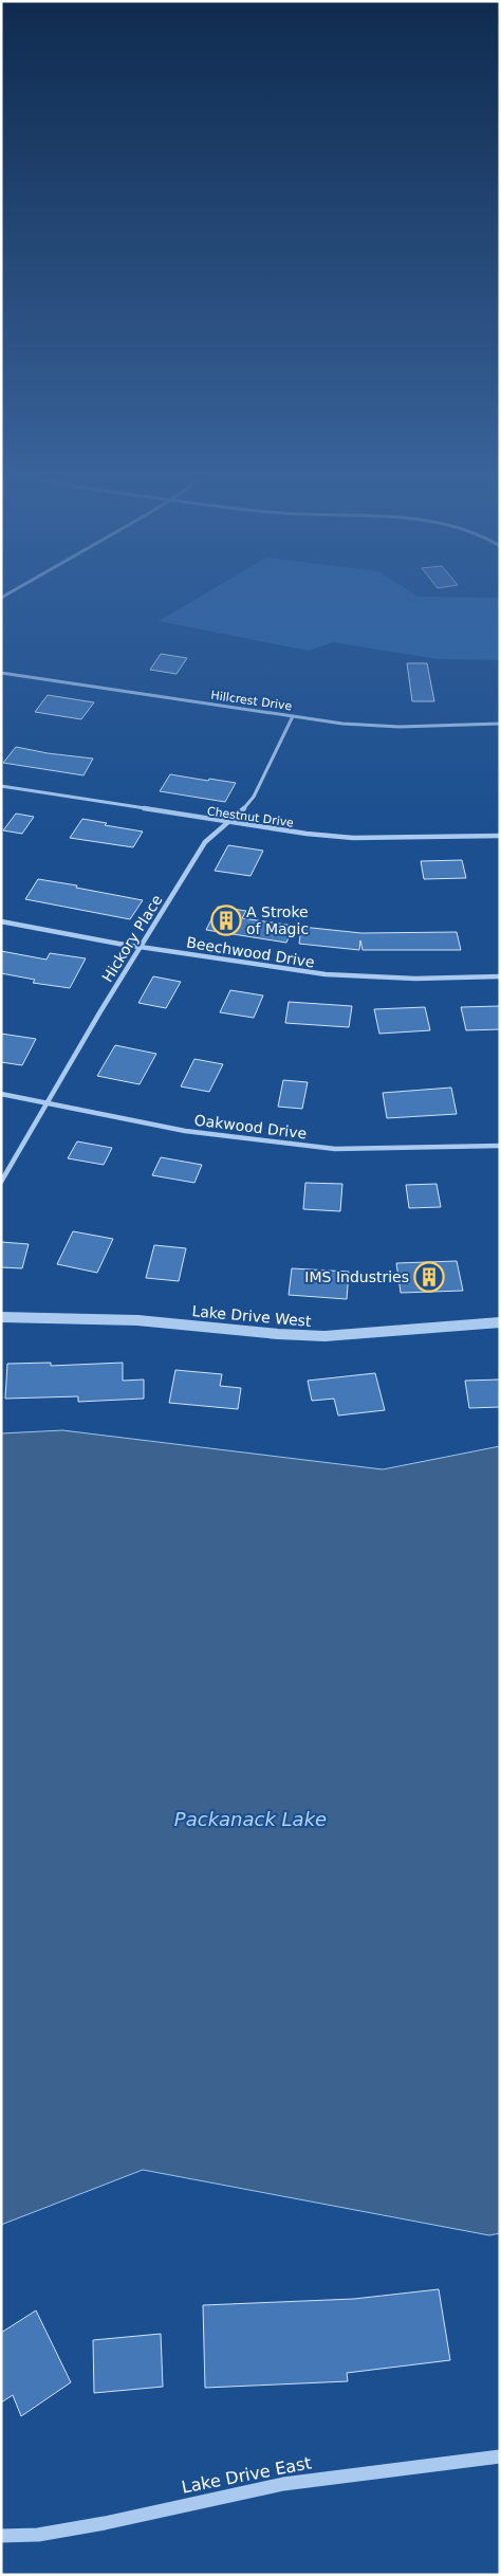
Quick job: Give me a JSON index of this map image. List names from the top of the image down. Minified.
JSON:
{"streets":{"street":["Hillcrest Drive","Chestnut Drive","Hickory Place","Beechwood Drive","Oakwood Drive","Lake Drive West","Lake Drive East"]},"crossings":[["Hillcrest Drive","Hickory Place"],["Chestnut Drive","Hickory Place"],["Hickory Place","Beechwood Drive"],["Hickory Place","Oakwood Drive"]],"water":["Packanack Lake"],"places":{"building":["A Stroke of Magic","IMS Industries"]}}
